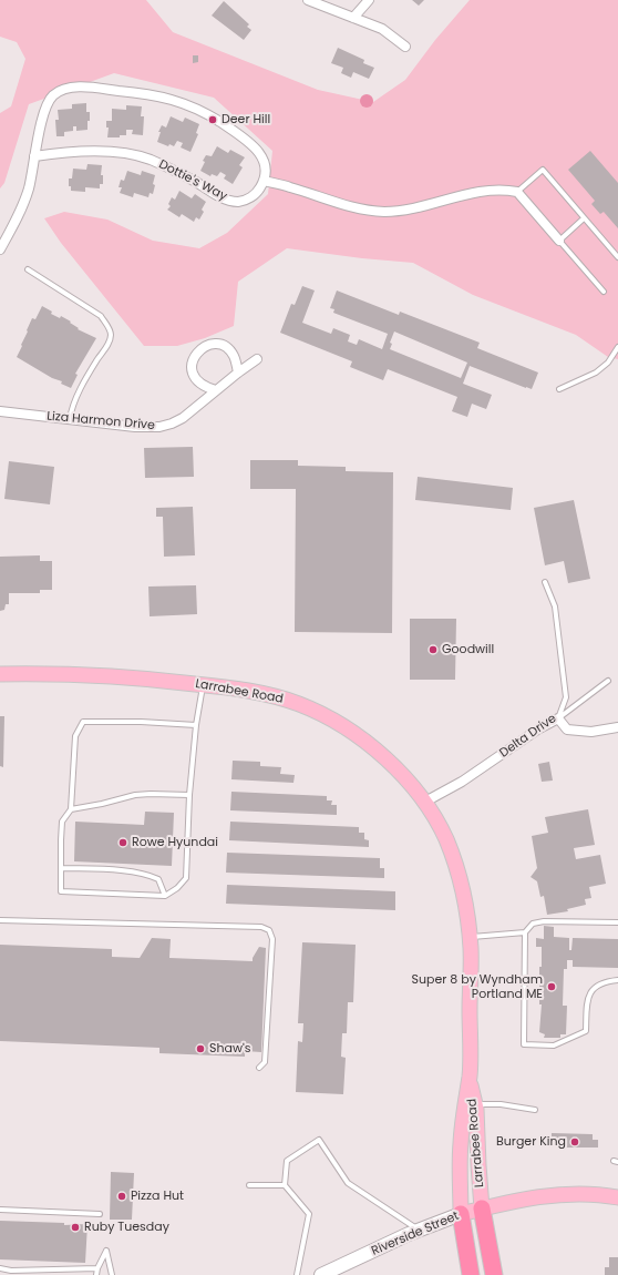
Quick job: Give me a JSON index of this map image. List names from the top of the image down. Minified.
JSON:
{"streets":{"main road":["Larrabee Road","Riverside Street"],"street":["Dottie's Way","Liza Harmon Drive","Delta Drive"]},"crossings":[["Larrabee Road","Delta Drive"],["Larrabee Road","Riverside Street"]],"places":["Deer Hill","Goodwill","Rowe Hyundai","Super 8 by Wyndham Portland ME","Shaw's","Burger King","Pizza Hut","Ruby Tuesday"]}
